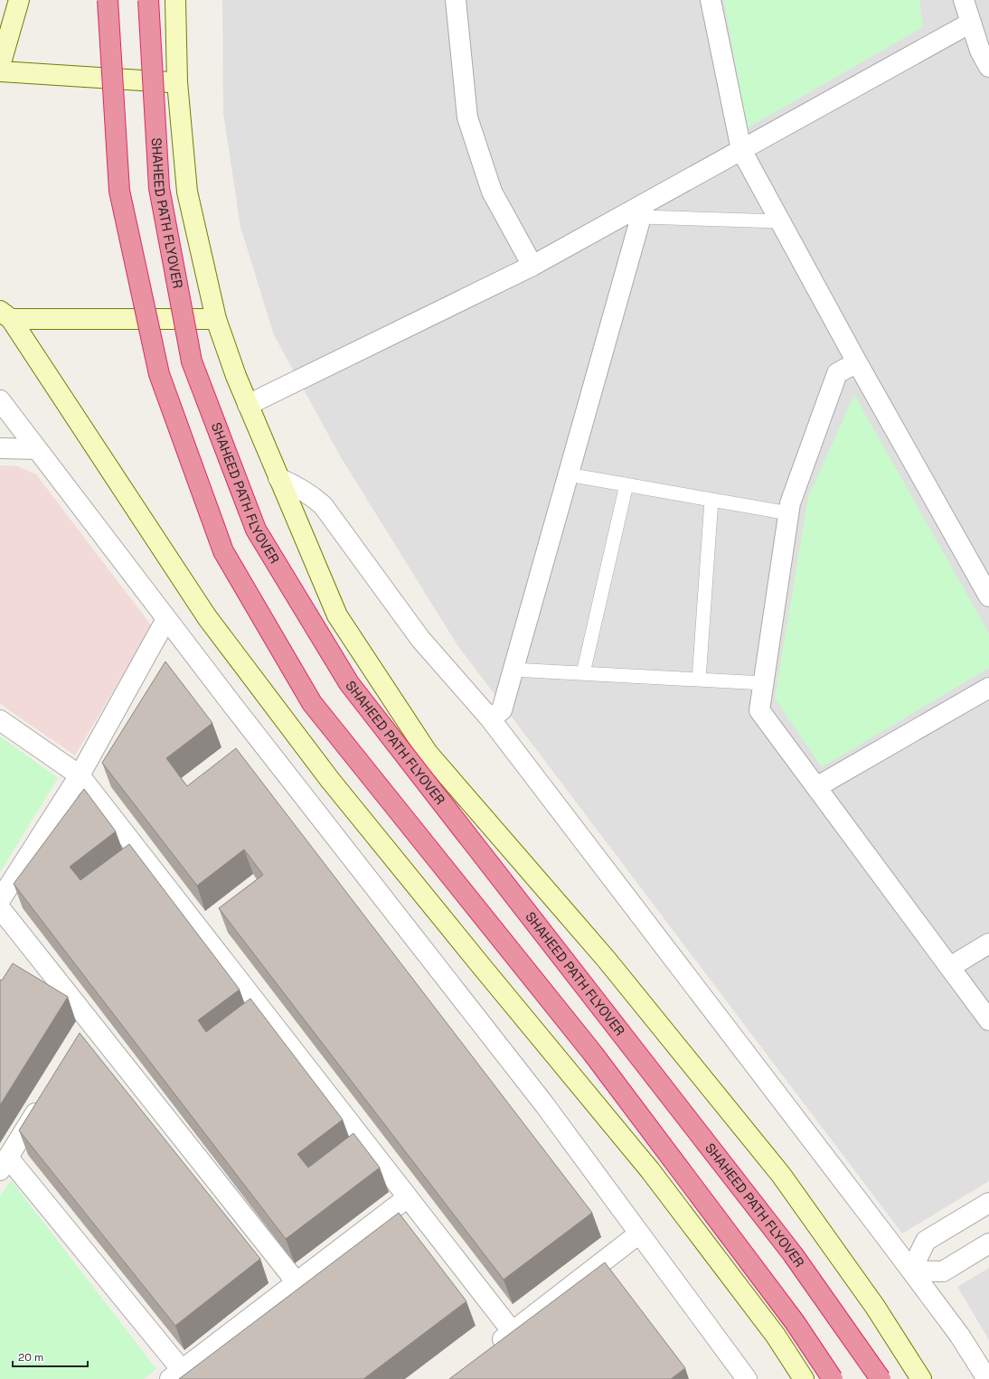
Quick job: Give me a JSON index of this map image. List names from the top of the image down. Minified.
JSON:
{"streets":{"highway":["SHAHEED PATH FLYOVER"]},"scale_bar":"20 m"}
